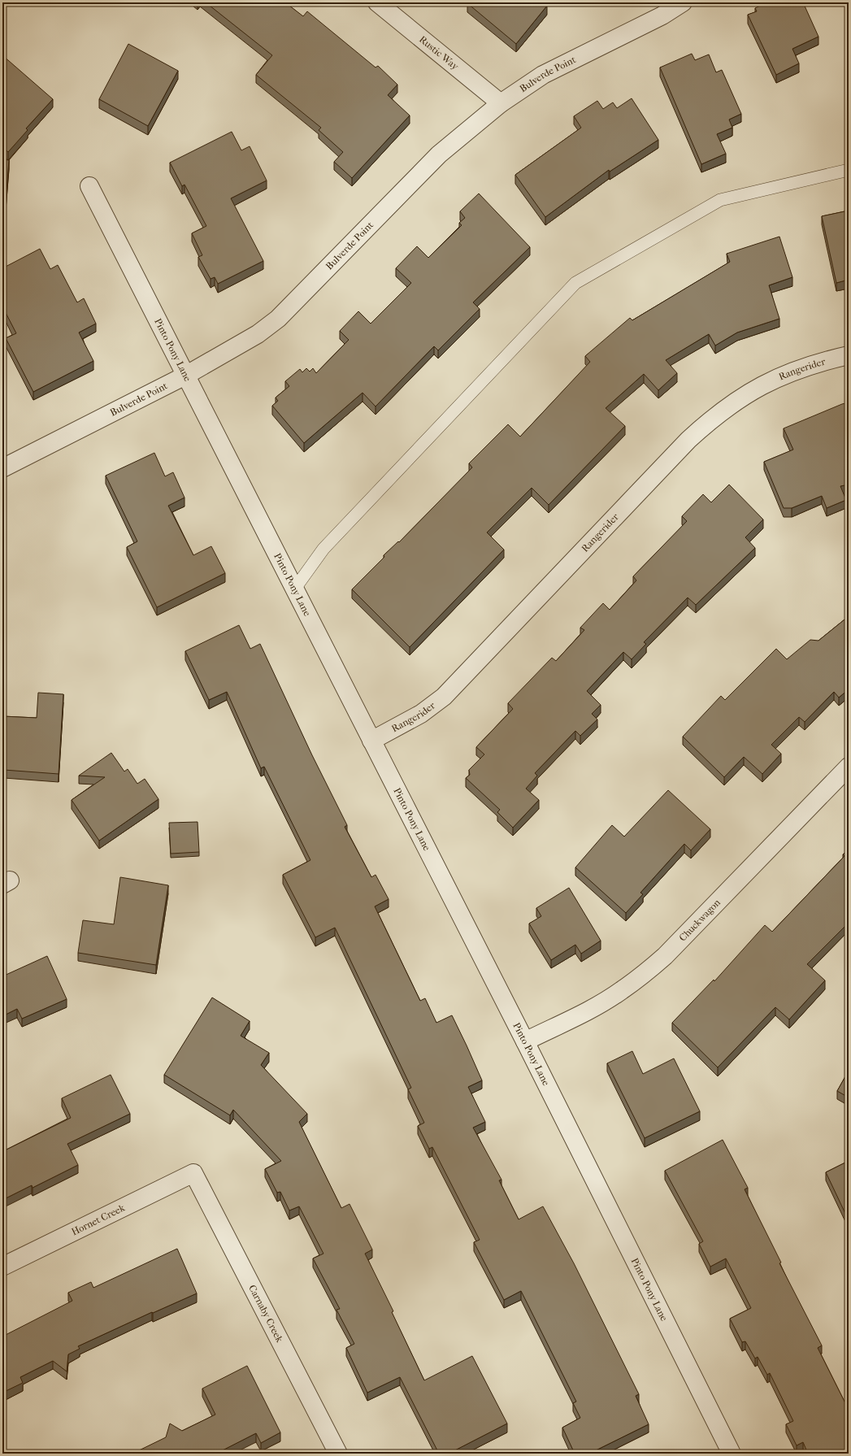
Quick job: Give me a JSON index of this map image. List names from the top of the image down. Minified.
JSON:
{"streets":{"street":["Rustic Way","Bulverde Point","Pinto Pony Lane","Rangerider","Chuckwagon","Hornet Creek","Carnaby Creek"]},"crossings":[["Rustic Way","Bulverde Point"],["Bulverde Point","Pinto Pony Lane"],["Pinto Pony Lane","Rangerider"],["Pinto Pony Lane","Chuckwagon"],["Hornet Creek","Carnaby Creek"]]}
